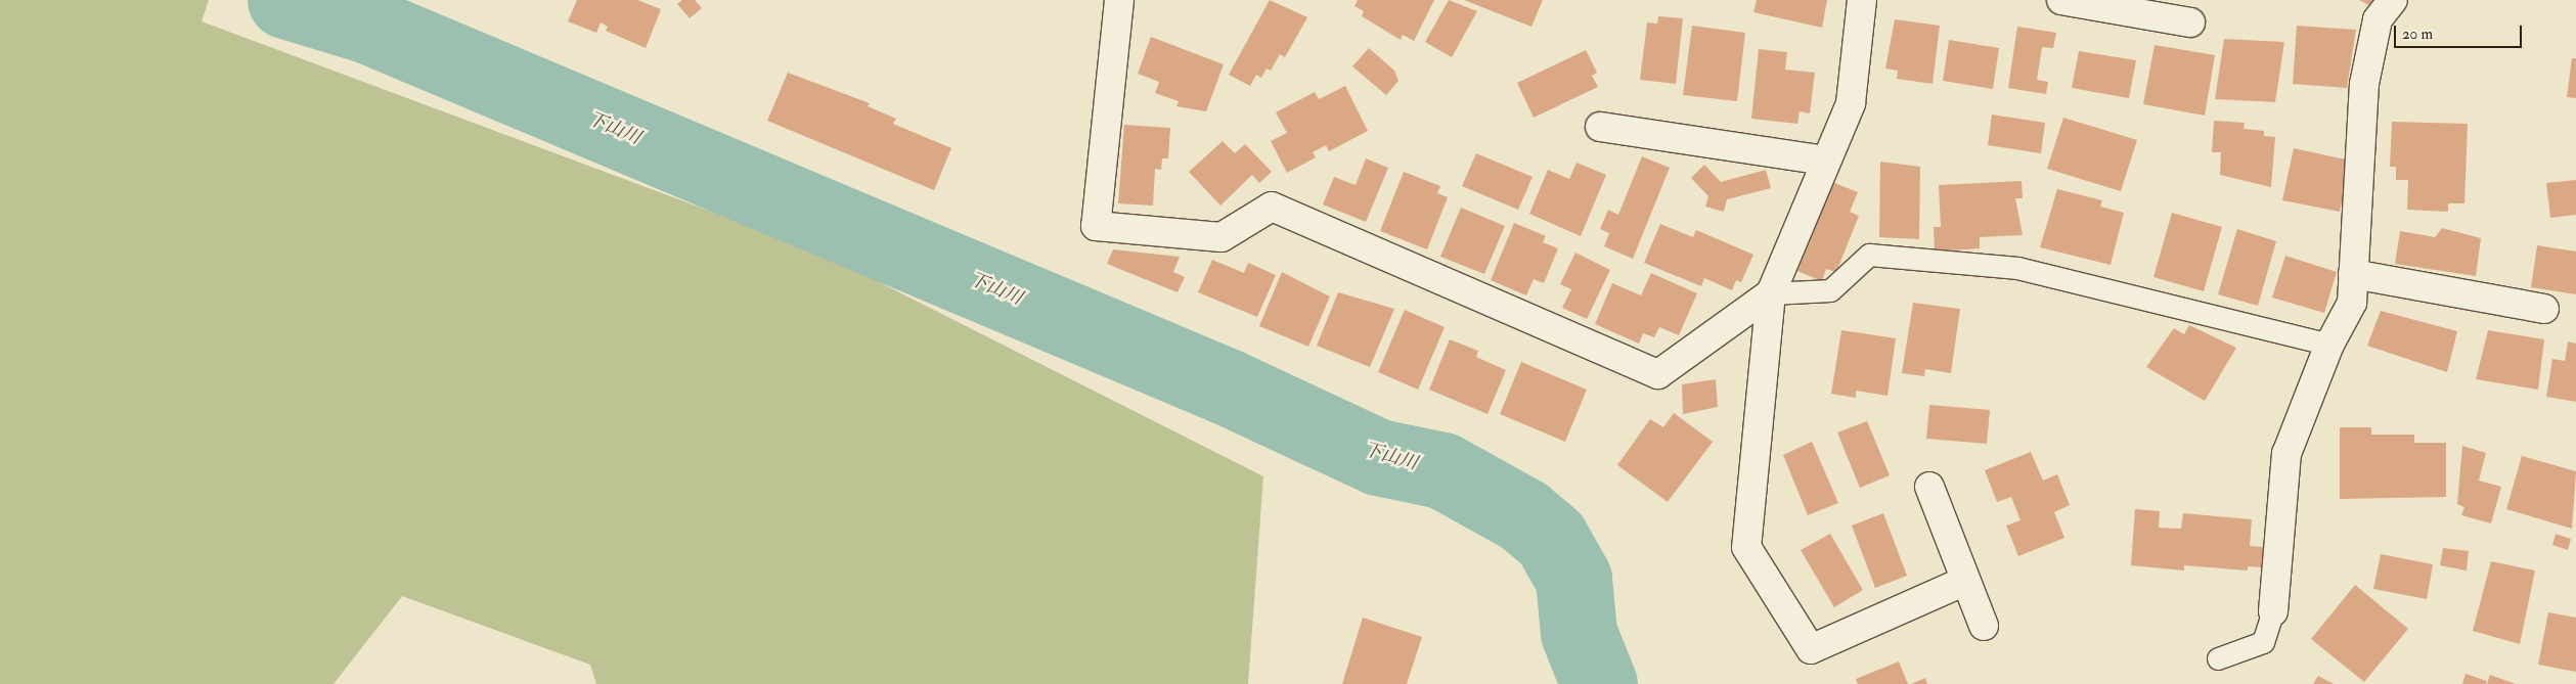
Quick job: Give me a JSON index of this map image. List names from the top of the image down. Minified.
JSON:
{"water":["下山川"],"scale_bar":"20 m"}
